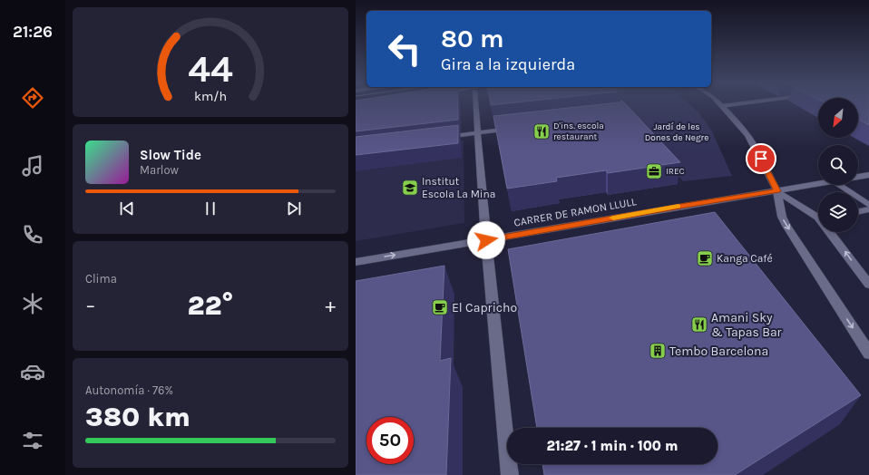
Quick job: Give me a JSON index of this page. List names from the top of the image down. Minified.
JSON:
{"streets":{"street":["CARRER DE RAMON LLULL"]},"parks":["Jardí de les Dones de Negre"],"places":{"restaurant":["D'ins. escola restaurant","Amani Sky & Tapas Bar"],"office":["IREC"],"school or university":["Institut Escola La Mina"],"cafe":["Kanga Café","El Capricho"],"building":["Tembo Barcelona"]},"north":"bottom left","page":{"tabs":"21:26","turn":["80 m","Gira a la izquierda"],"song":["Slow Tide","Marlow"],"tile":["Clima",["Autonomía · 76%","380 km"]],"heat":["−","22°","+"],"limit":"50","trip":"21:27 · 1 min · 100 m","gauge":["44","km/h"]}}
